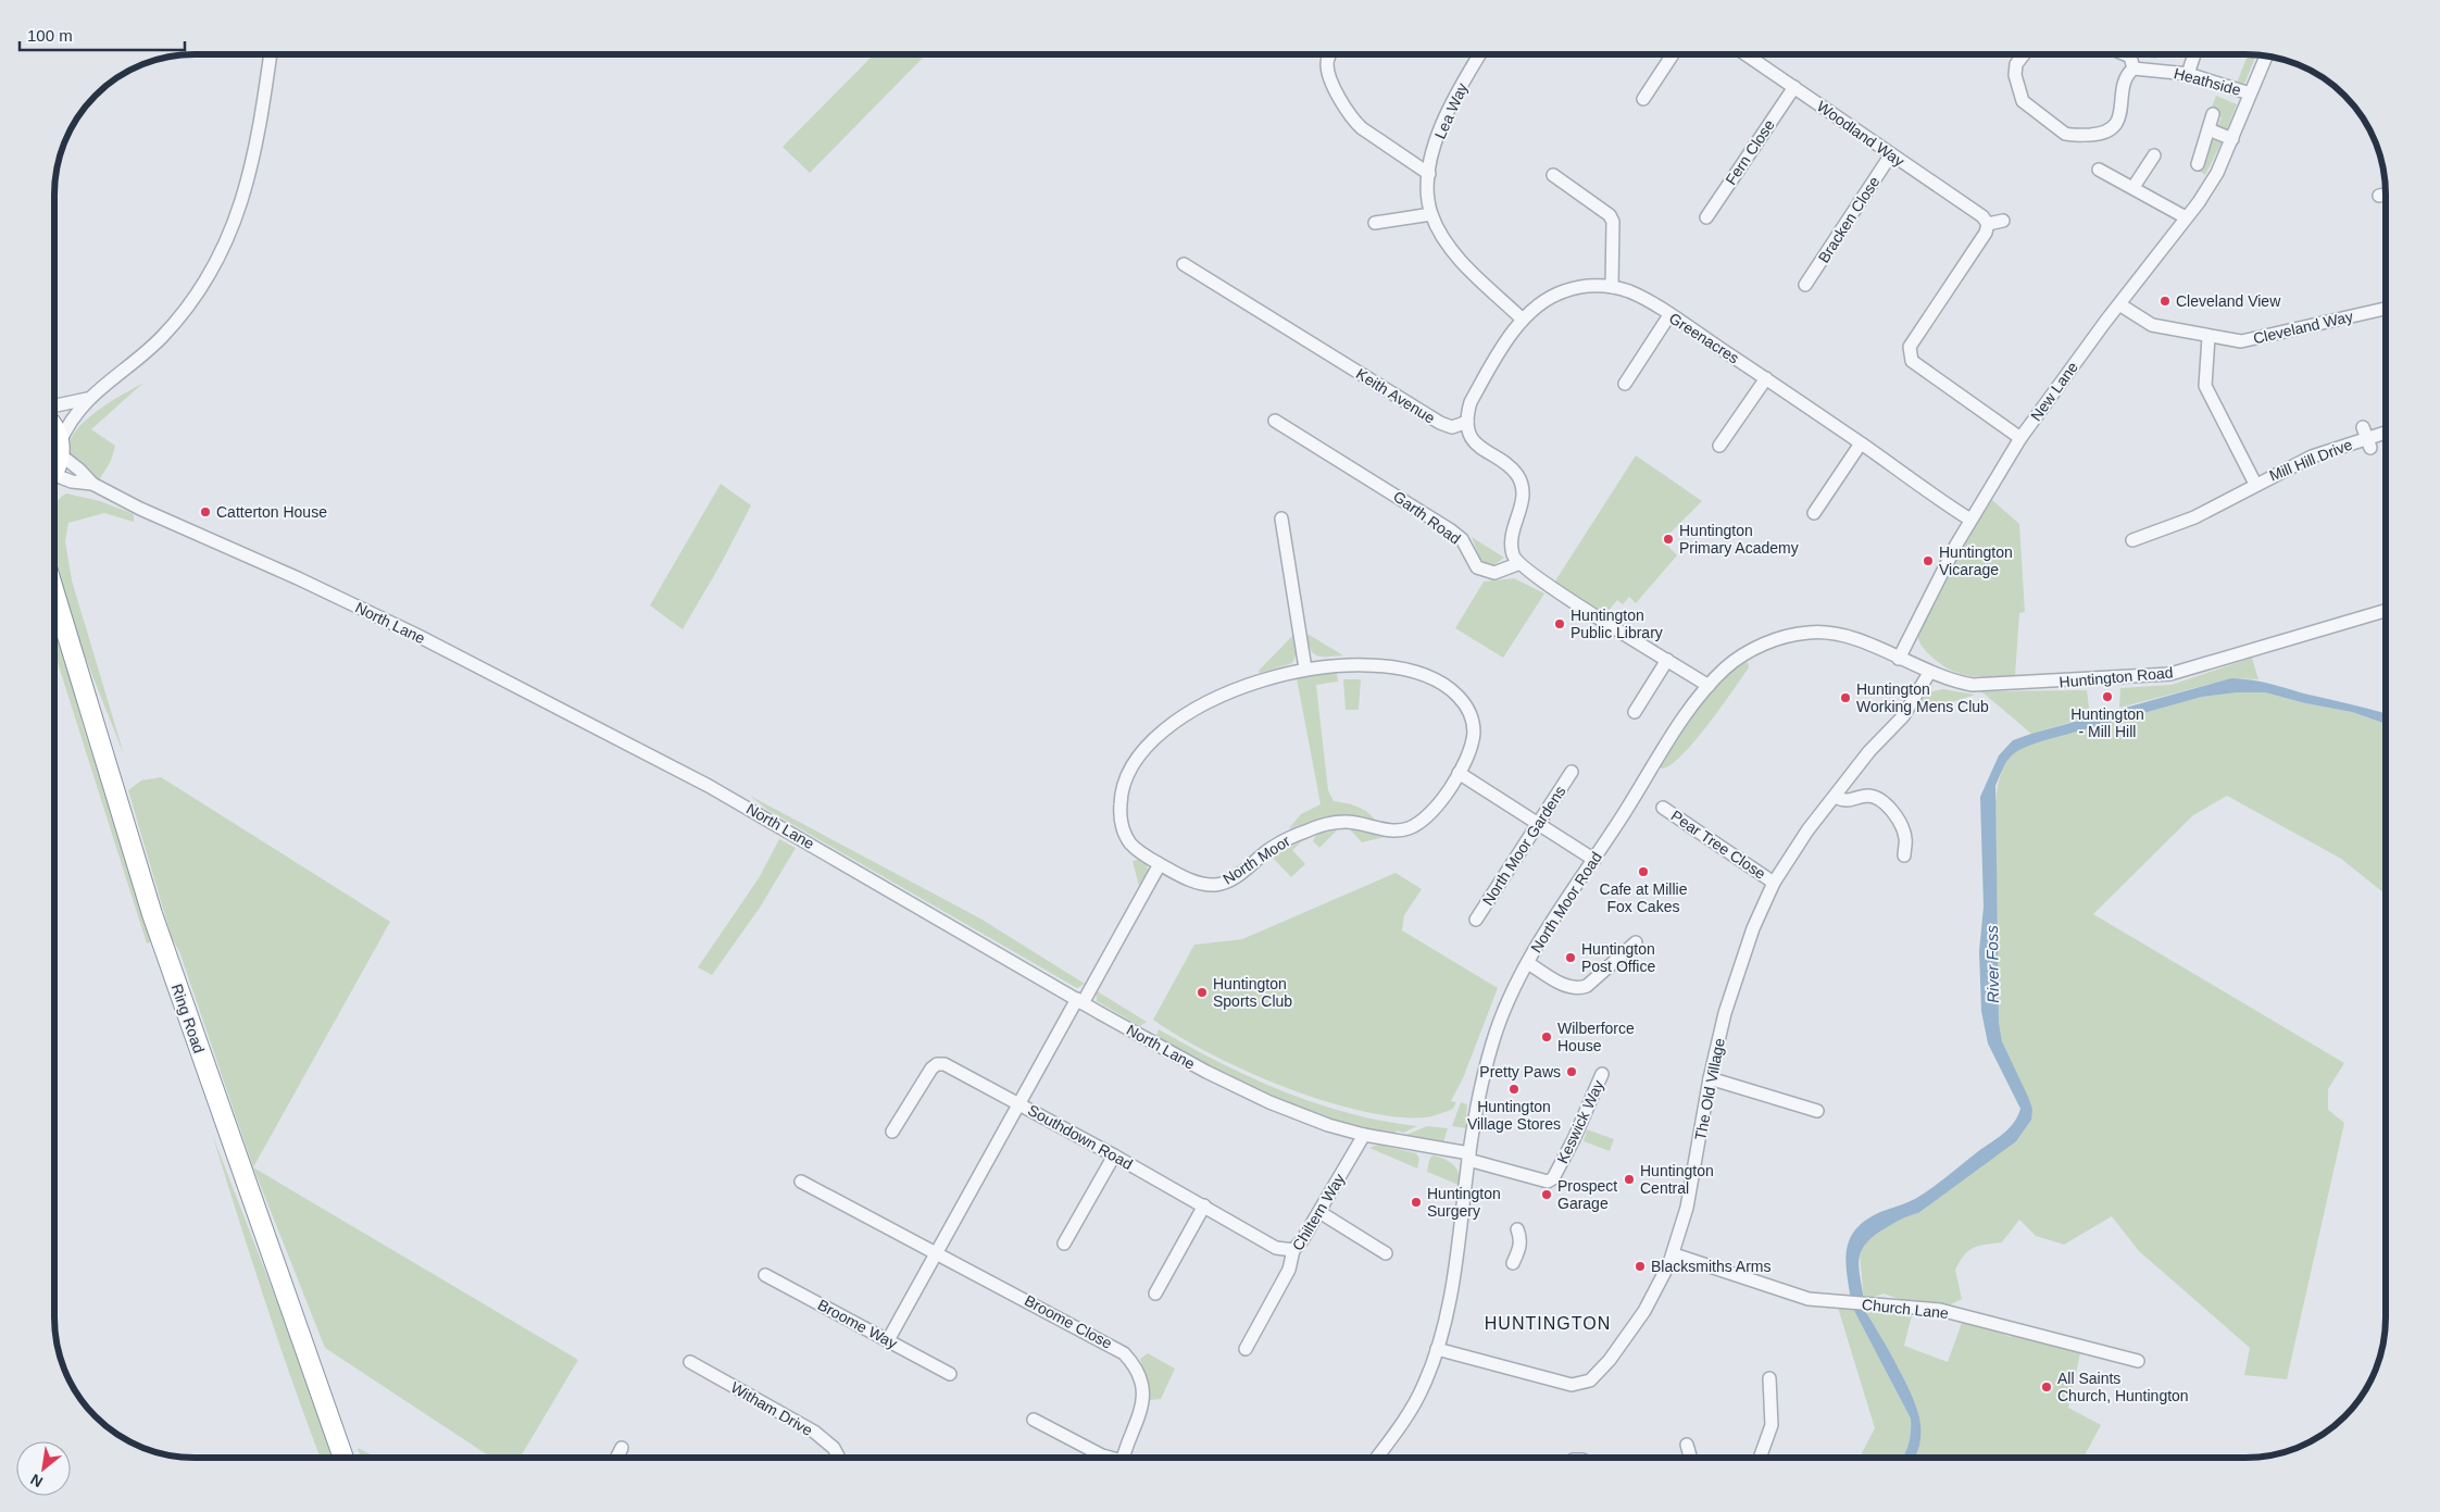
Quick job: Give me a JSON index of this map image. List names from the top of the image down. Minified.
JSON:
{"streets":{"highway":["Ring Road"],"street":["Heathside","Lea Way","Woodland Way","Fern Close","Bracken Close","Cleveland Way","Greenacres","New Lane","Keith Avenue","Mill Hill Drive","Garth Road","North Lane","Huntington Road","Pear Tree Close","North Moor Gardens","North Moor","North Moor Road","The Old Village","Keswick Way","Southdown Road","Chiltern Way","Church Lane","Broome Close","Broome Way","Witham Drive"]},"crossings":[["Heathside","New Lane"],["Lea Way","Greenacres"],["Woodland Way","Fern Close"],["Woodland Way","Bracken Close"],["Cleveland Way","New Lane"],["Greenacres","New Lane"],["Greenacres","Keith Avenue"],["New Lane","Huntington Road"],["New Lane","North Moor Road"],["North Lane","North Moor Road"],["North Lane","Keswick Way"],["North Lane","Chiltern Way"],["Huntington Road","North Moor Road"],["Huntington Road","The Old Village"],["Pear Tree Close","The Old Village"],["North Moor Road","The Old Village"],["North Moor Road","Keswick Way"],["The Old Village","Church Lane"],["Southdown Road","Chiltern Way"]],"districts":["HUNTINGTON"],"water":["River Foss"],"places":["Cleveland View","Catterton House","Huntington Primary Academy","Huntington Vicarage","Huntington Public Library","Huntington - Mill Hill","Huntington Working Mens Club","Cafe at Millie Fox Cakes","Huntington Post Office","Huntington Sports Club","Wilberforce House","Pretty Paws","Huntington Village Stores","Huntington Central","Prospect Garage","Huntington Surgery","Blacksmiths Arms","All Saints Church, Huntington"],"scale_bar":"100 m","north":"bottom left"}
